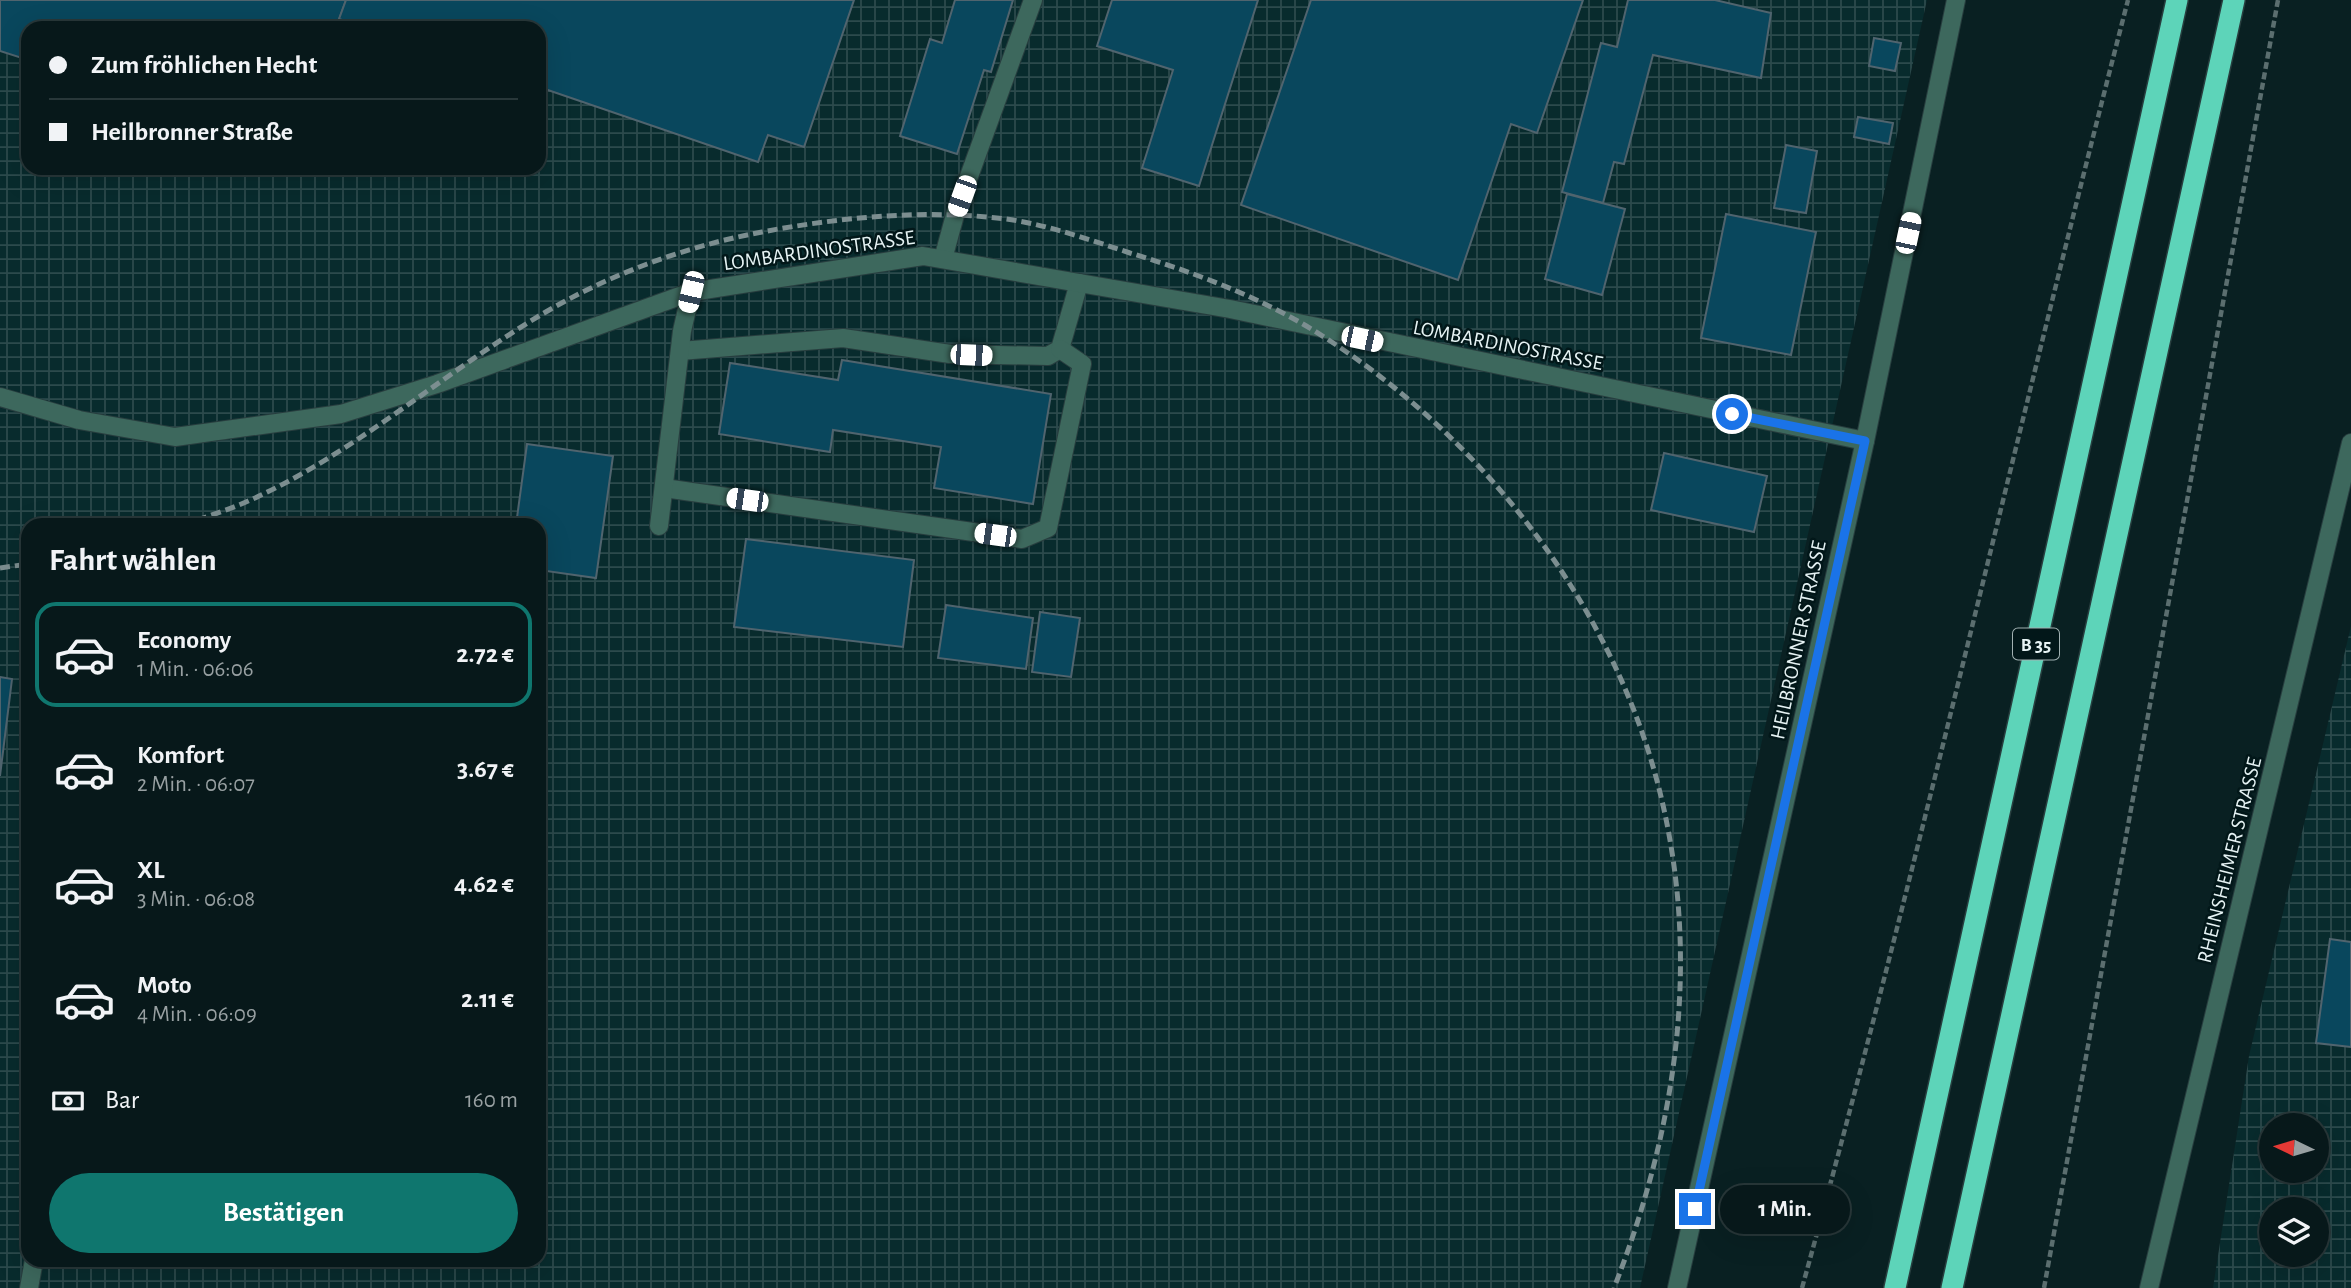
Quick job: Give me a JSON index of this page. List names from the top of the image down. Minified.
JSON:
{"streets":{"highway":["B 35"],"street":["LOMBARDINOSTRASSE","HEILBRONNER STRASSE","RHEINSHEIMER STRASSE"]},"crossings":[["LOMBARDINOSTRASSE","HEILBRONNER STRASSE"]],"north":"left","page":{"banner":["Zum fröhlichen Hecht","Heilbronner Straße"],"heading":"Fahrt wählen","list":[{"name":"Economy","note":"1 Min. · 06:06","value":"2.72 €"},{"name":"Komfort","note":"2 Min. · 06:07","value":"3.67 €"},{"name":"XL","note":"3 Min. · 06:08","value":"4.62 €"},{"name":"Moto","note":"4 Min. · 06:09","value":"2.11 €"}],"pay":["Bar","160 m"],"buttons":"Bestätigen","bubble":"1 Min."}}
